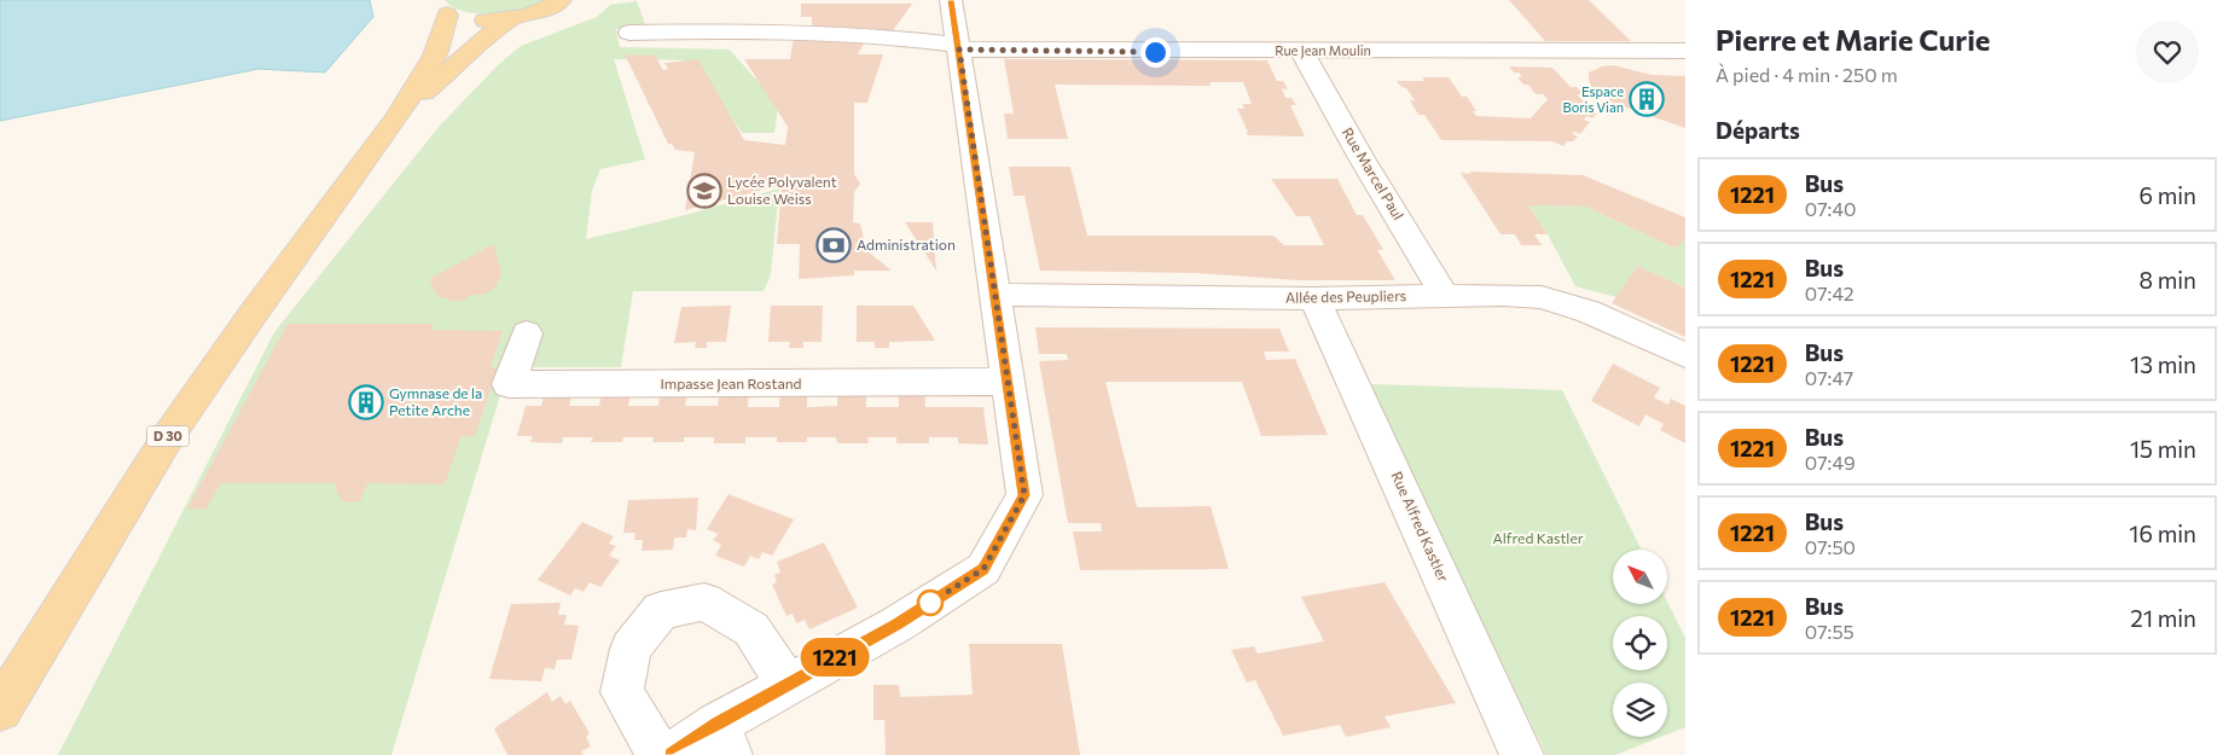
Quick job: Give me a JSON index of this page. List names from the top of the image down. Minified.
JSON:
{"streets":{"main road":["D 30"],"street":["Rue Jean Moulin","Rue Marcel Paul","Allée des Peupliers","Impasse Jean Rostand","Rue Alfred Kastler"]},"crossings":[["Rue Jean Moulin","Rue Marcel Paul"],["Rue Marcel Paul","Allée des Peupliers"],["Allée des Peupliers","Rue Alfred Kastler"]],"parks":["Alfred Kastler"],"places":{"building":["Espace Boris Vian","Gymnase de la Petite Arche"],"school or university":["Lycée Polyvalent Louise Weiss"],"bank":["Administration"]},"lines":["bus line 1221"],"north":"top left","page":{"on_map":"1221","heading":[["Pierre et Marie Curie","À pied · 4 min · 250 m"],"Départs"],"list":[{"mark":"1221","name":"Bus","note":"07:40","value":"6 min"},{"mark":"1221","name":"Bus","note":"07:42","value":"8 min"},{"mark":"1221","name":"Bus","note":"07:47","value":"13 min"},{"mark":"1221","name":"Bus","note":"07:49","value":"15 min"},{"mark":"1221","name":"Bus","note":"07:50","value":"16 min"},{"mark":"1221","name":"Bus","note":"07:55","value":"21 min"}]}}
